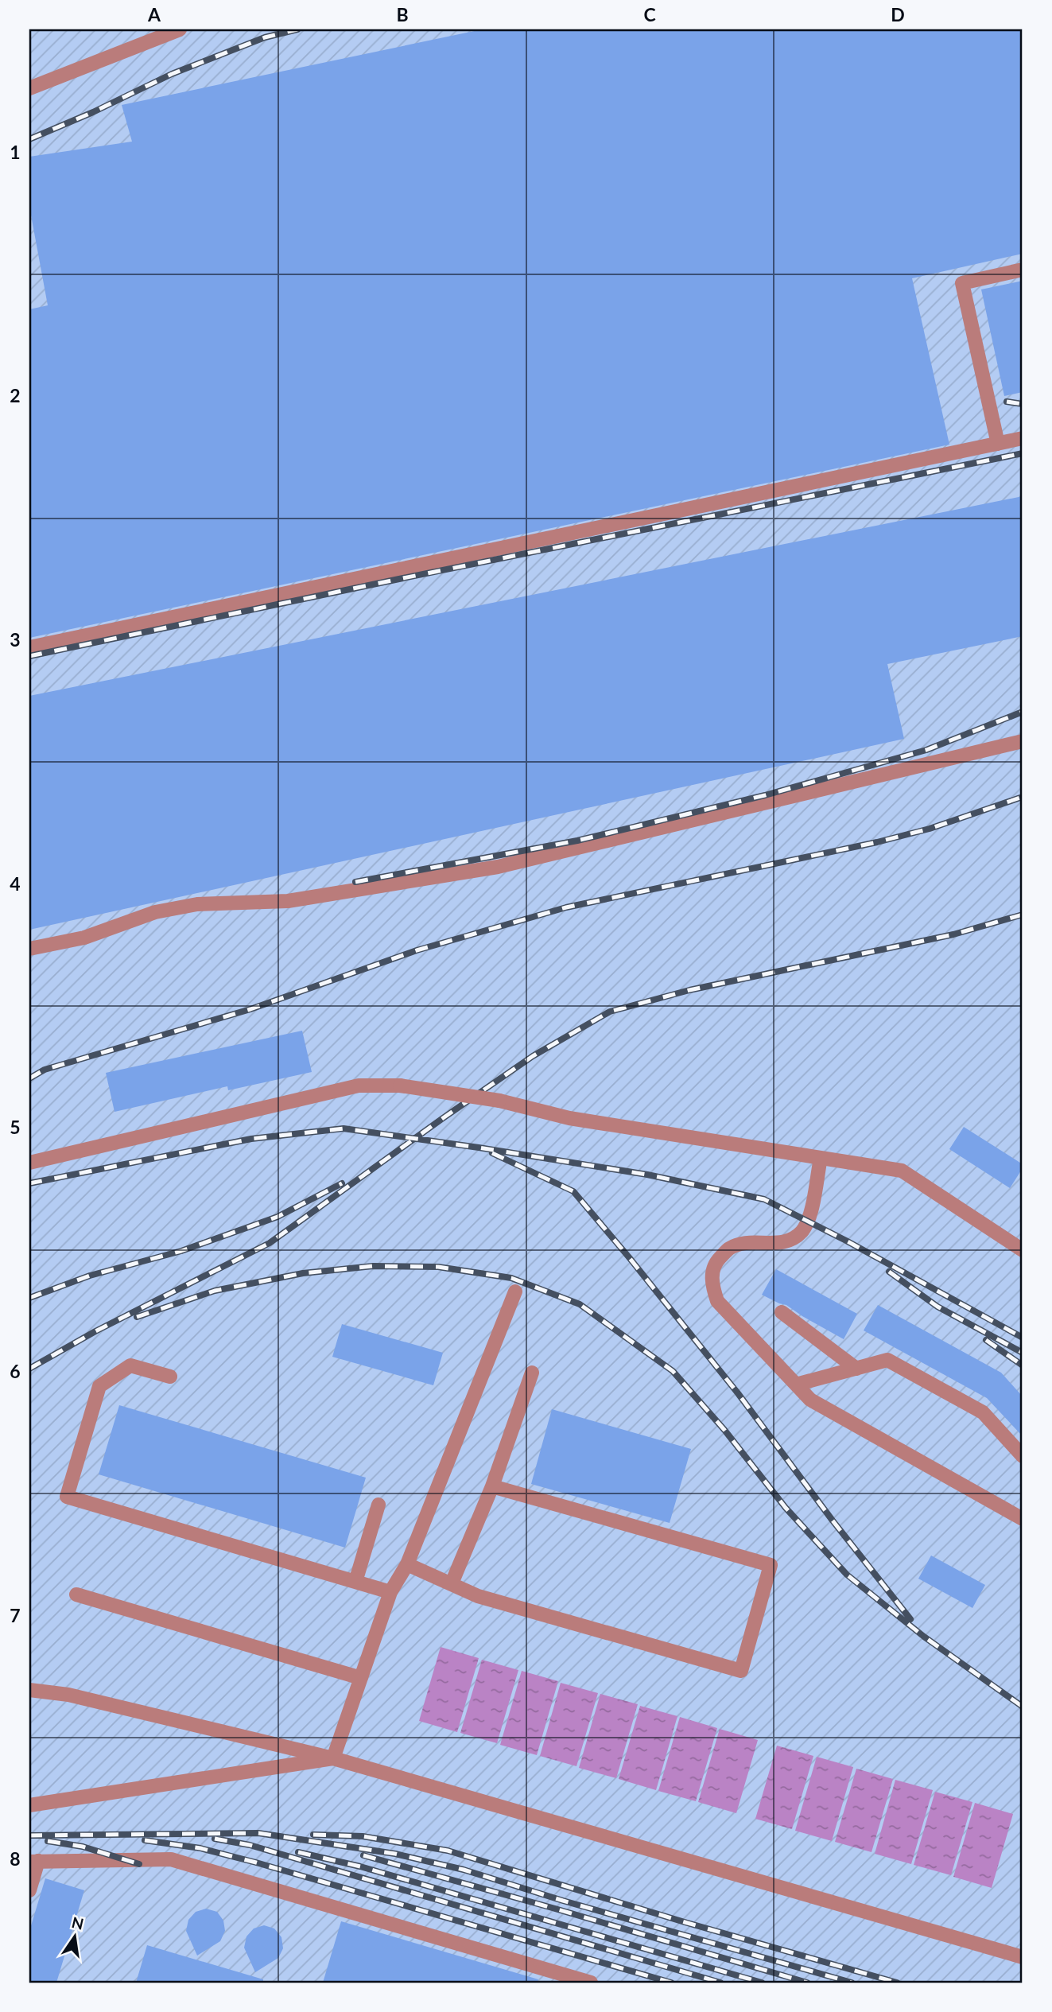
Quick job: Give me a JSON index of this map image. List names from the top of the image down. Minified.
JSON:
{"north":"top","grid":{"columns":["A","B","C","D"],"rows":["1","2","3","4","5","6","7","8"]}}
